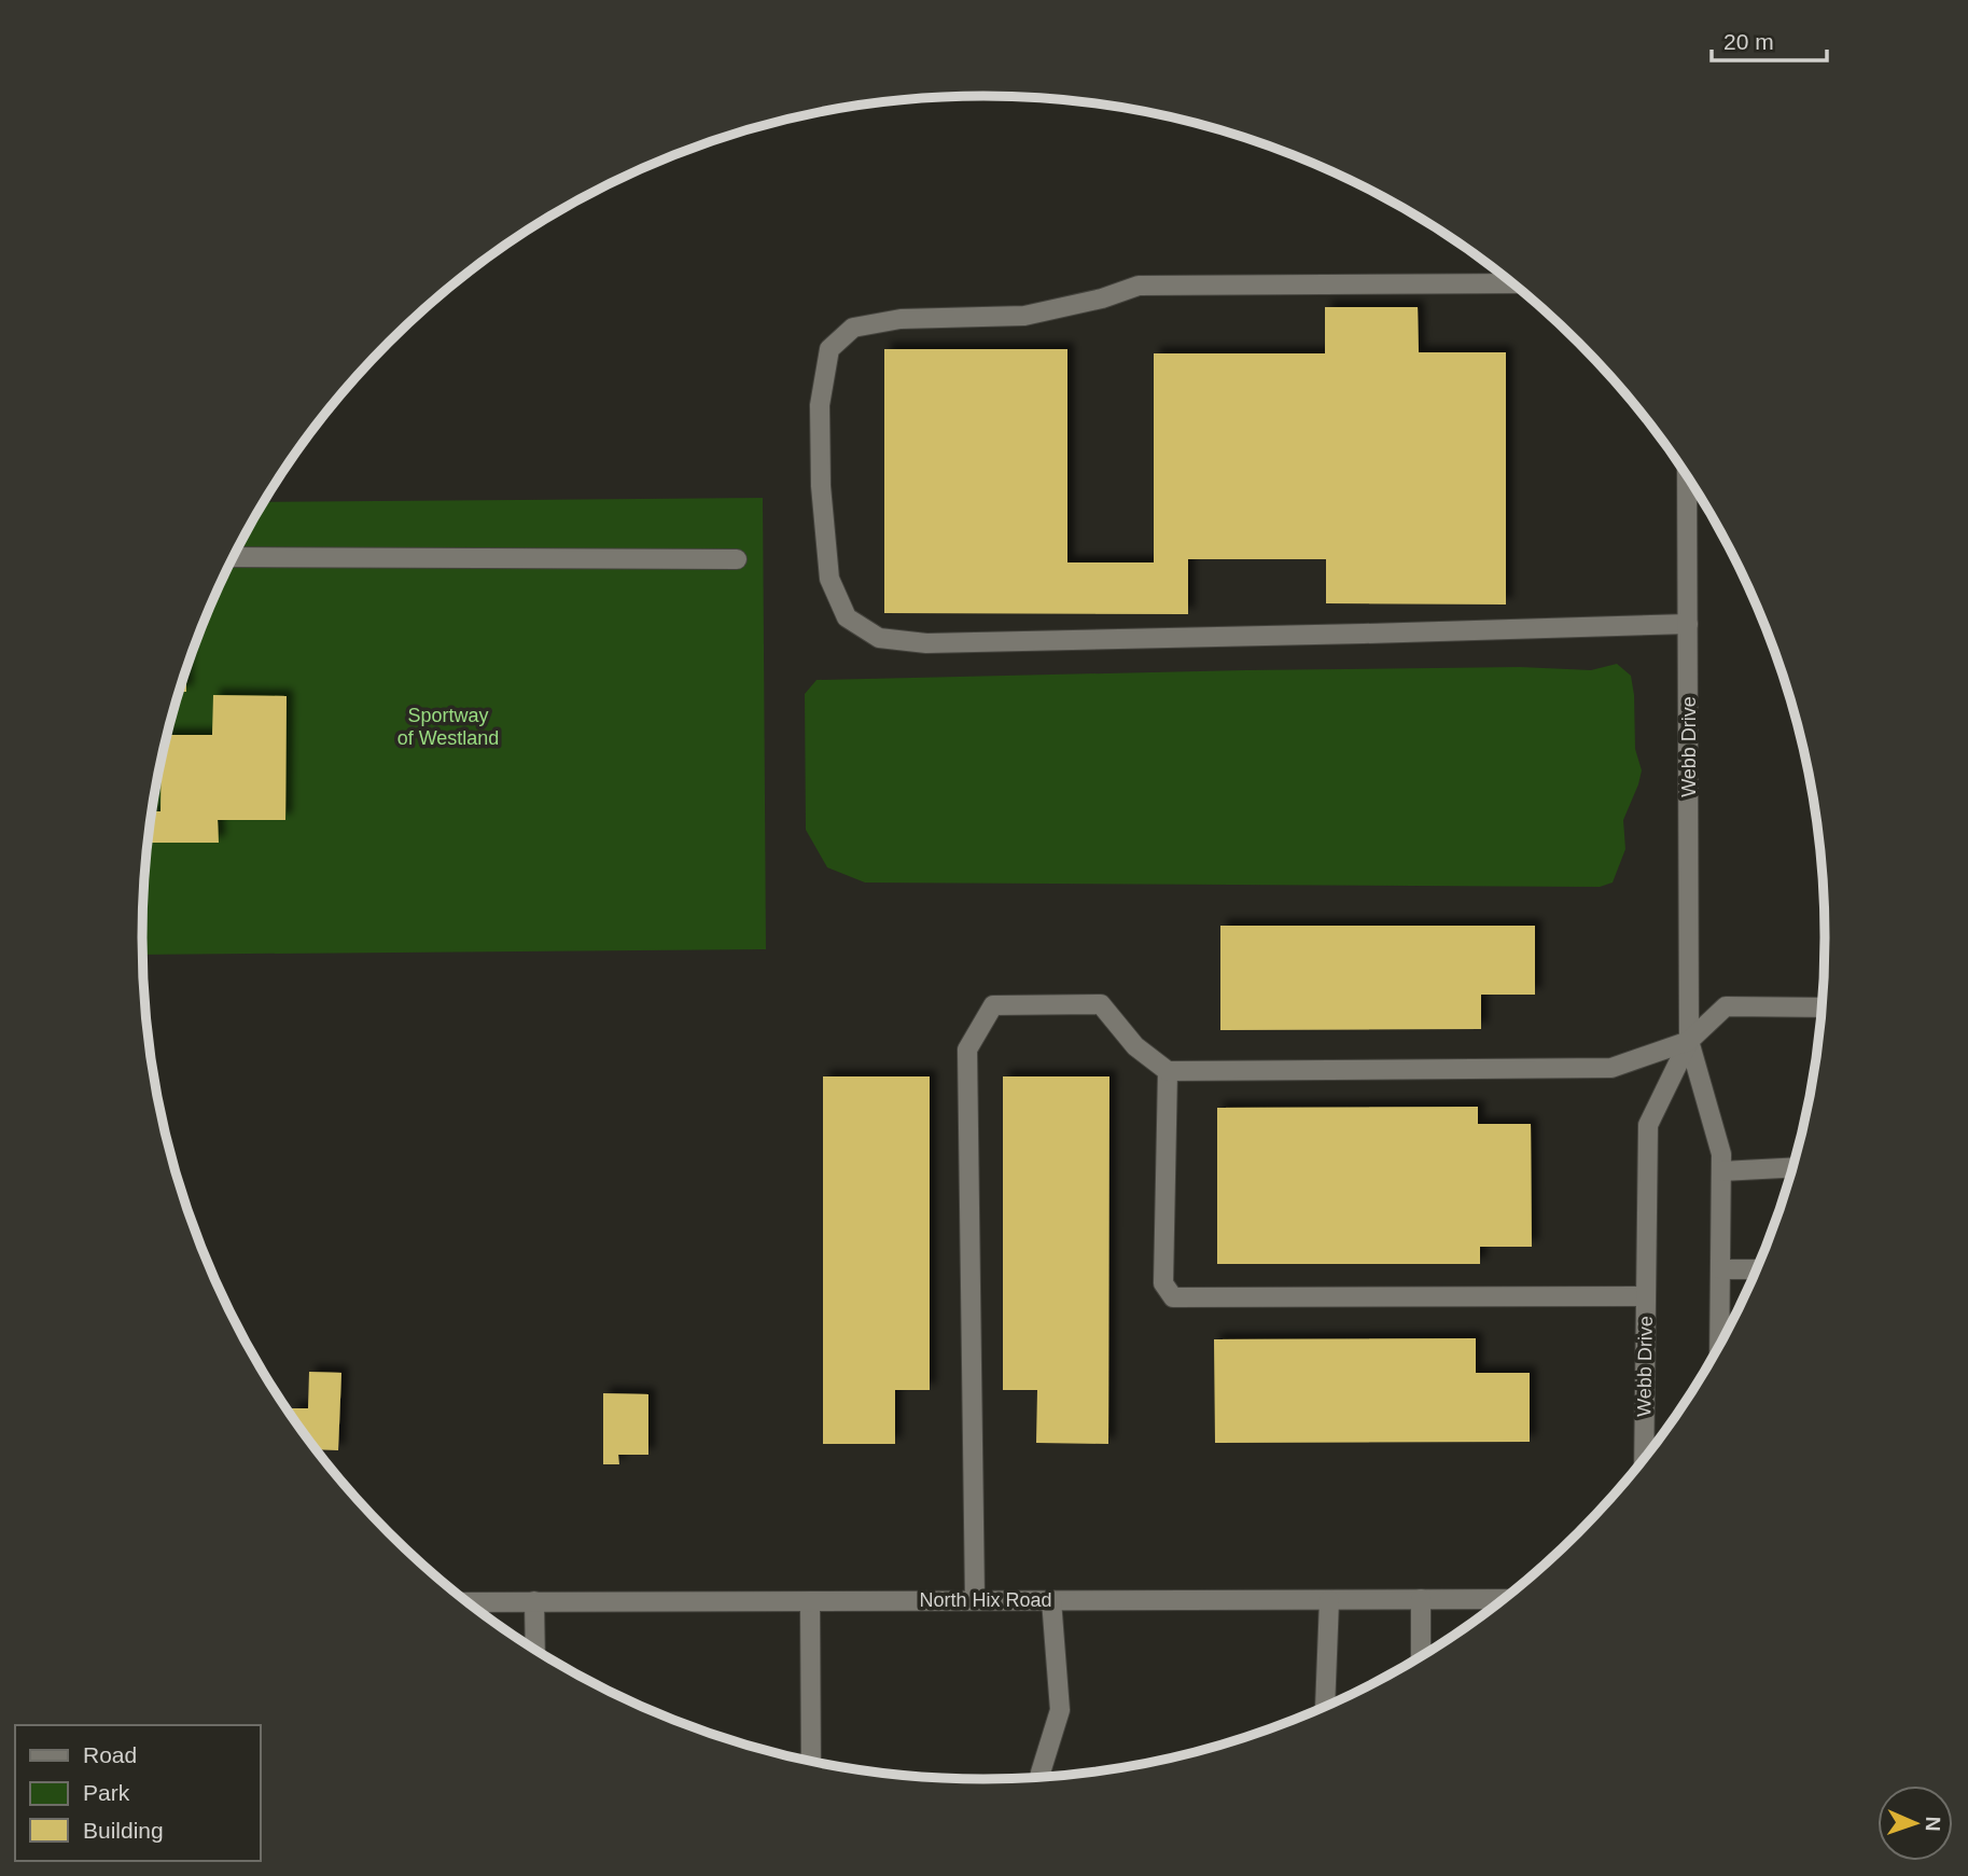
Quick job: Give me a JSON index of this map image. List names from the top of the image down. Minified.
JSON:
{"streets":{"street":["Webb Drive","North Hix Road"]},"parks":["Sportway of Westland"],"legend":["Road","Park","Building"],"scale_bar":"20 m","north":"right"}
